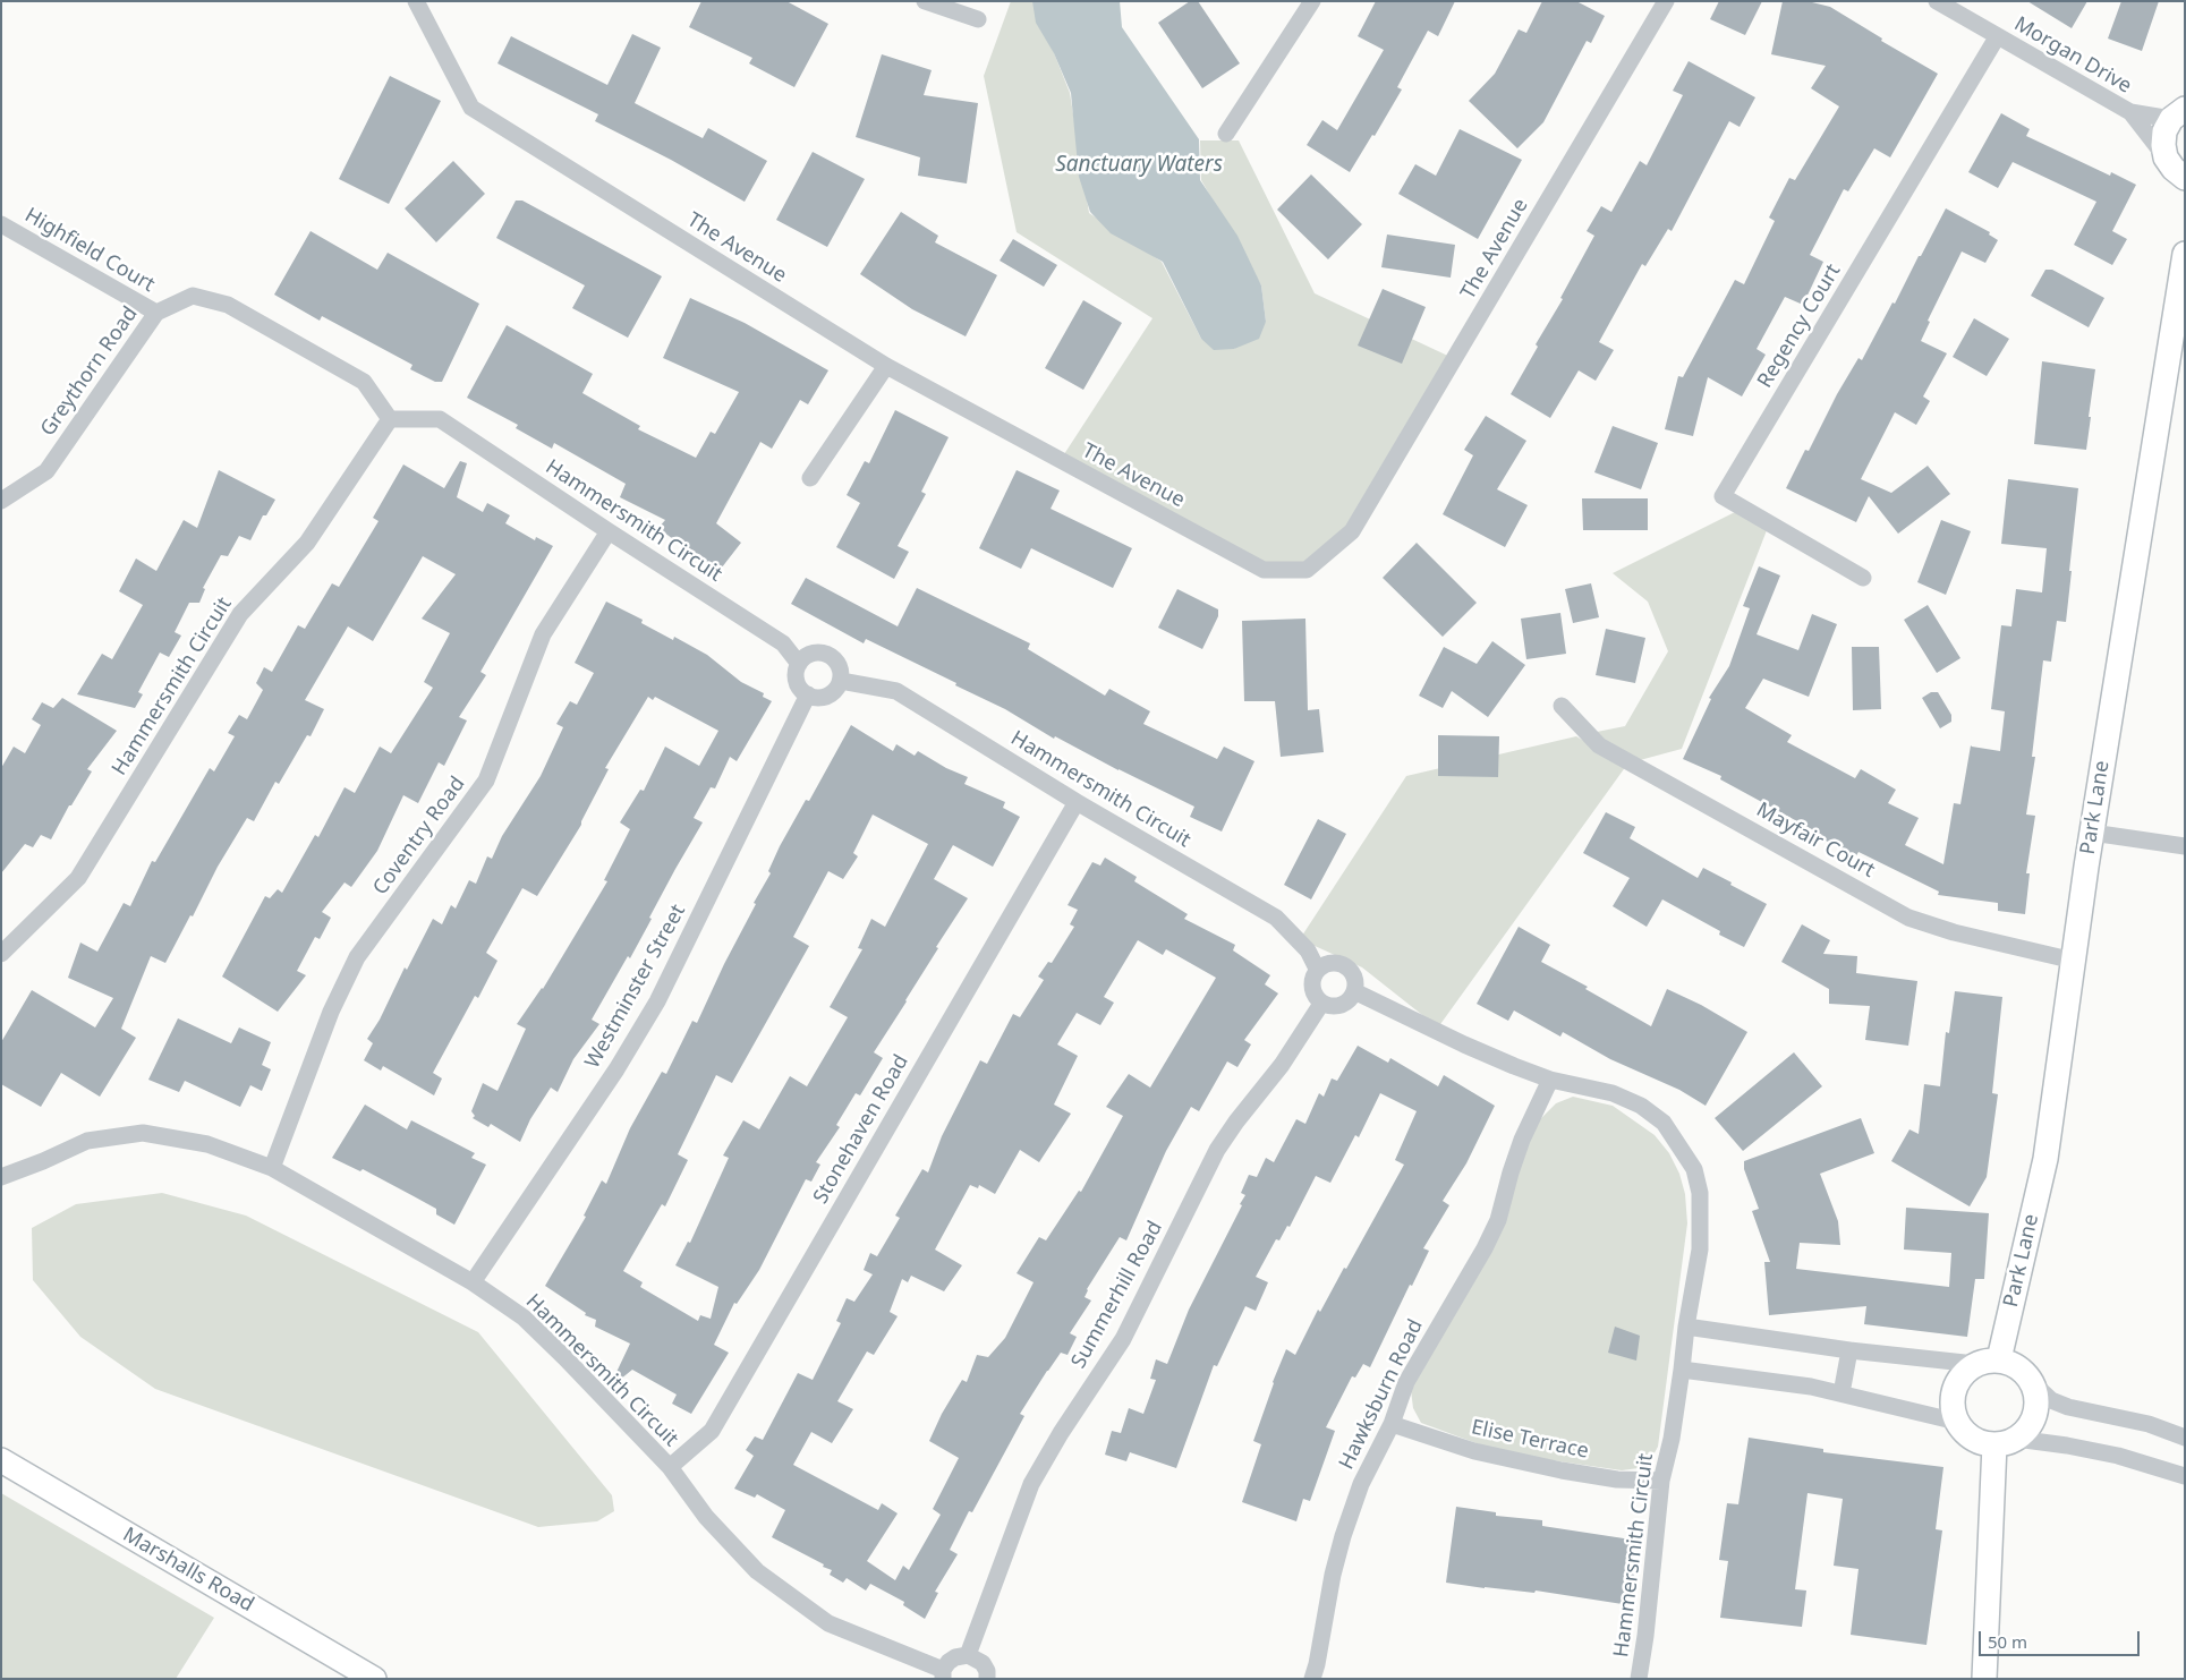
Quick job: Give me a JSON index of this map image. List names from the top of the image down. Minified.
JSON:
{"streets":{"street":["Morgan Drive","The Avenue","Highfield Court","Regency Court","Greythorn Road","Hammersmith Circuit","Park Lane","Coventry Road","Mayfair Court","Westminster Street","Stonehaven Road","Summerhill Road","Hawksburn Road","Elise Terrace","Marshalls Road"]},"crossings":[["Morgan Drive","Regency Court"],["Highfield Court","Greythorn Road"],["Greythorn Road","Hammersmith Circuit"],["Hammersmith Circuit","Coventry Road"],["Hammersmith Circuit","Westminster Street"],["Hammersmith Circuit","Stonehaven Road"],["Hammersmith Circuit","Summerhill Road"],["Hammersmith Circuit","Hawksburn Road"],["Hammersmith Circuit","Elise Terrace"],["Park Lane","Mayfair Court"],["Hawksburn Road","Elise Terrace"]],"water":["Sanctuary Waters"],"scale_bar":"50 m"}
